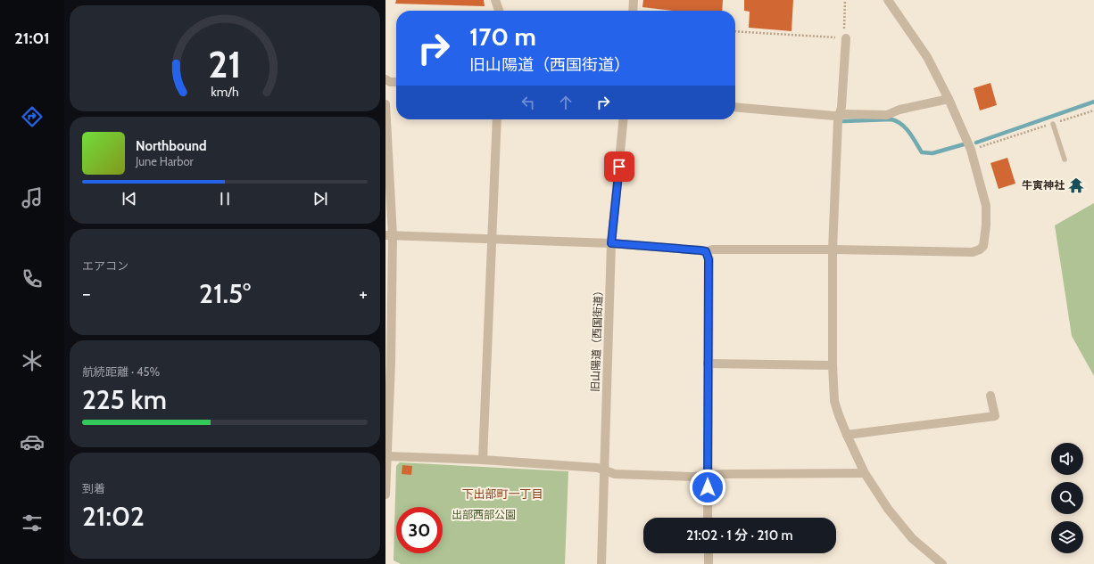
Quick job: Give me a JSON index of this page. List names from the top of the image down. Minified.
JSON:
{"streets":{"street":["旧山陽道（西国街道）"]},"districts":["下出部町一丁目"],"parks":["出部西部公園"],"places":{"temple":["牛寅神社"]},"page":{"tabs":"21:01","turn":["170 m","旧山陽道（西国街道）"],"song":["Northbound","June Harbor"],"tile":["エアコン",["航続距離 · 45%","225 km"],["到着","21:02"]],"heat":["−","21.5°","+"],"limit":"30","trip":"21:02 · 1 分 · 210 m","gauge":["21","km/h"]}}
